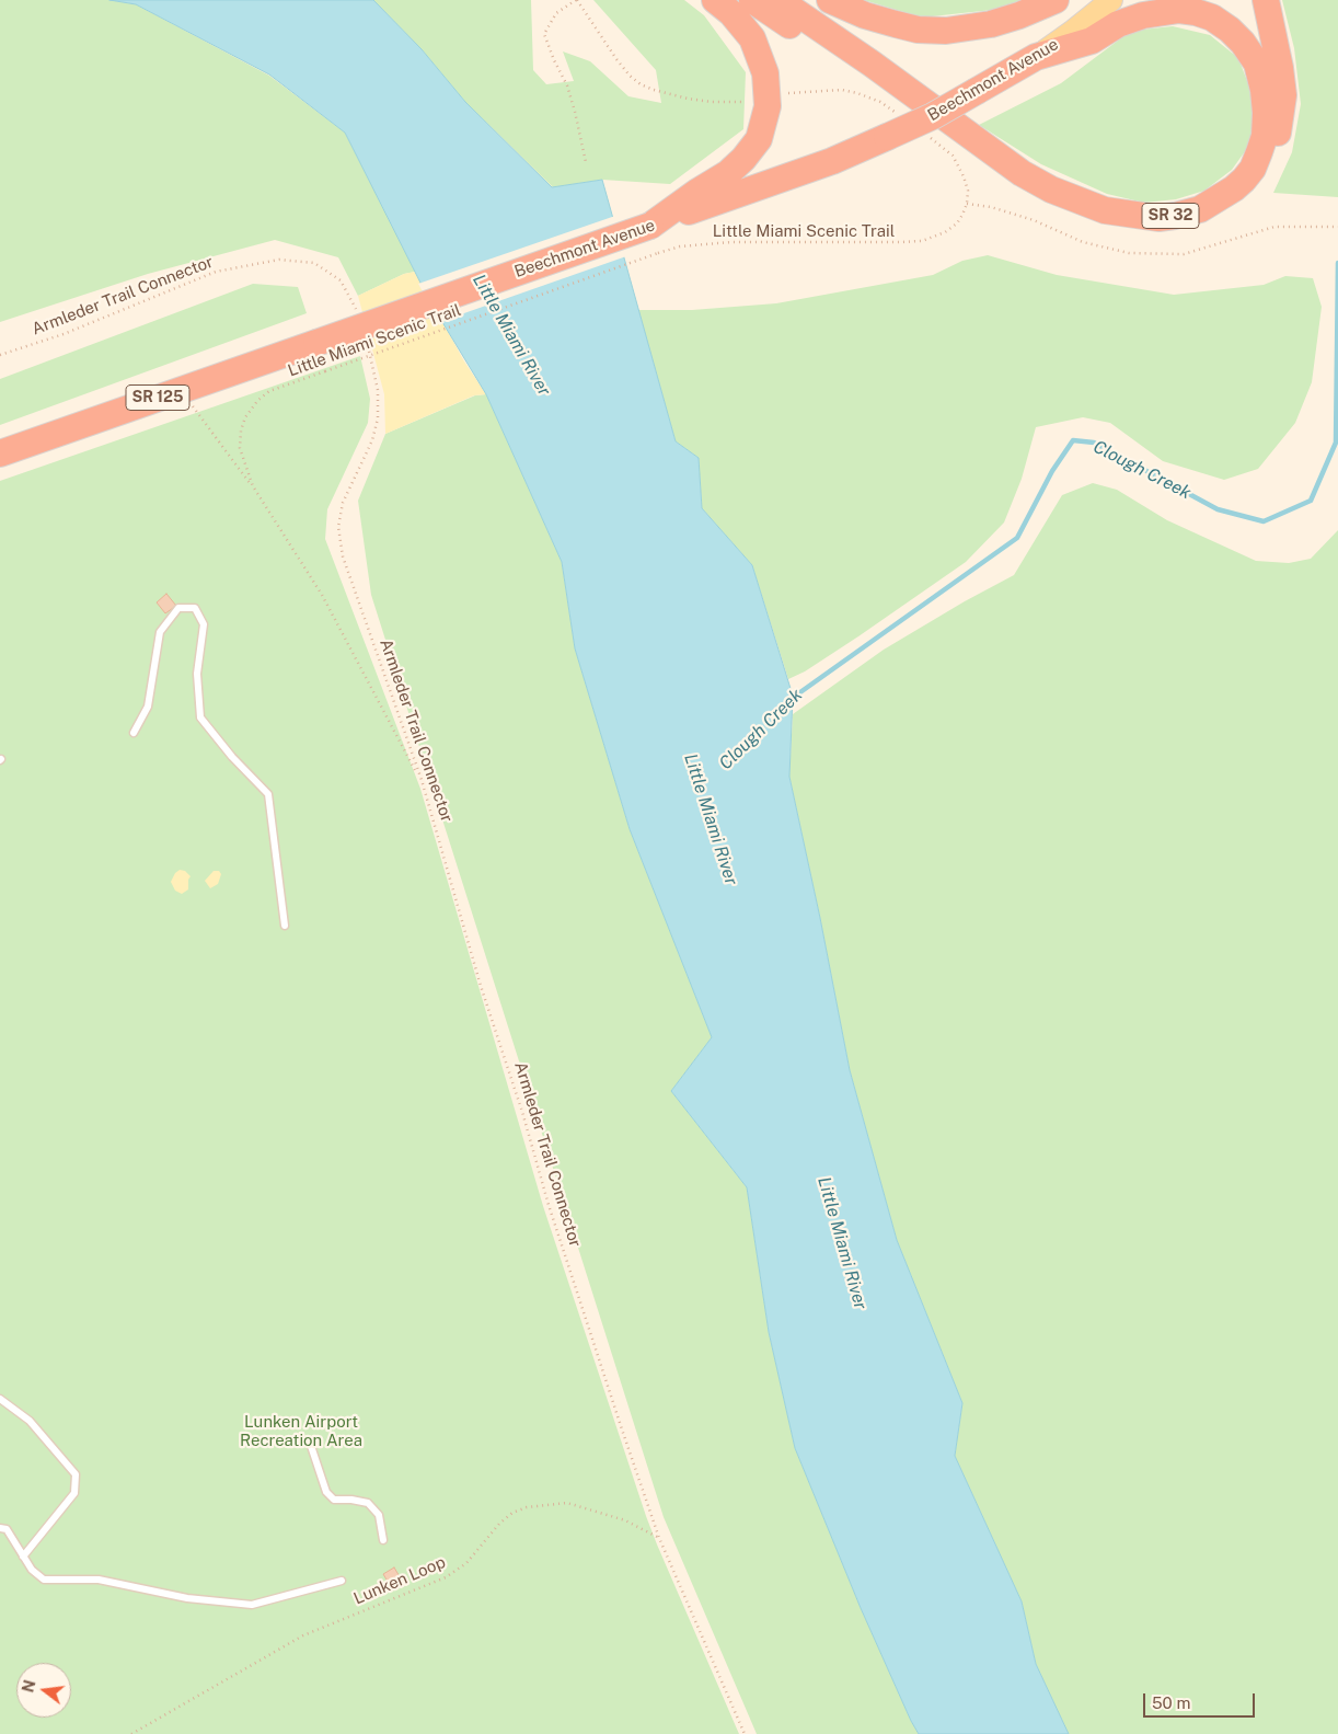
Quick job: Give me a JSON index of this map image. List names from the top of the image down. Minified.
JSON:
{"streets":{"highway":["Beechmont Avenue","SR 32","SR 125"],"path":["Little Miami Scenic Trail","Armleder Trail Connector","Lunken Loop"]},"crossings":[["Beechmont Avenue","SR 32"],["Little Miami Scenic Trail","Armleder Trail Connector"],["Armleder Trail Connector","Lunken Loop"]],"water":["Little Miami River","Clough Creek"],"parks":["Lunken Airport Recreation Area"],"scale_bar":"50 m","north":"left"}
